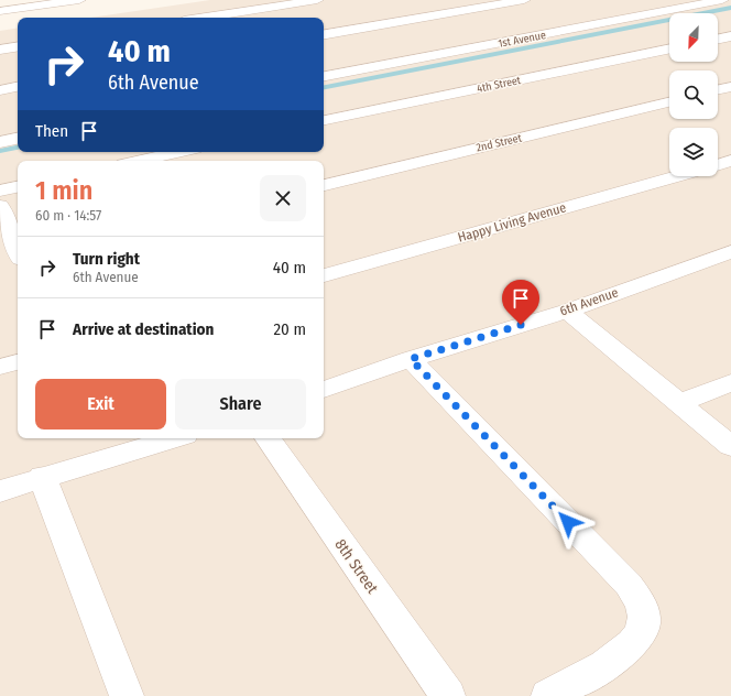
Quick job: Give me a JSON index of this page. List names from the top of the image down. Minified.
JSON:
{"streets":{"street":["1st Avenue","4th Street","2nd Street","Happy Living Avenue","6th Avenue","8th Street"]},"north":"bottom left","page":{"turn":["40 m","6th Avenue"],"then":"Then","heading":["1 min","60 m · 14:57"],"list":[{"name":"Turn right","note":"6th Avenue","value":"40 m"},{"name":"Arrive at destination","value":"20 m"}],"buttons":["Exit","Share"]}}
